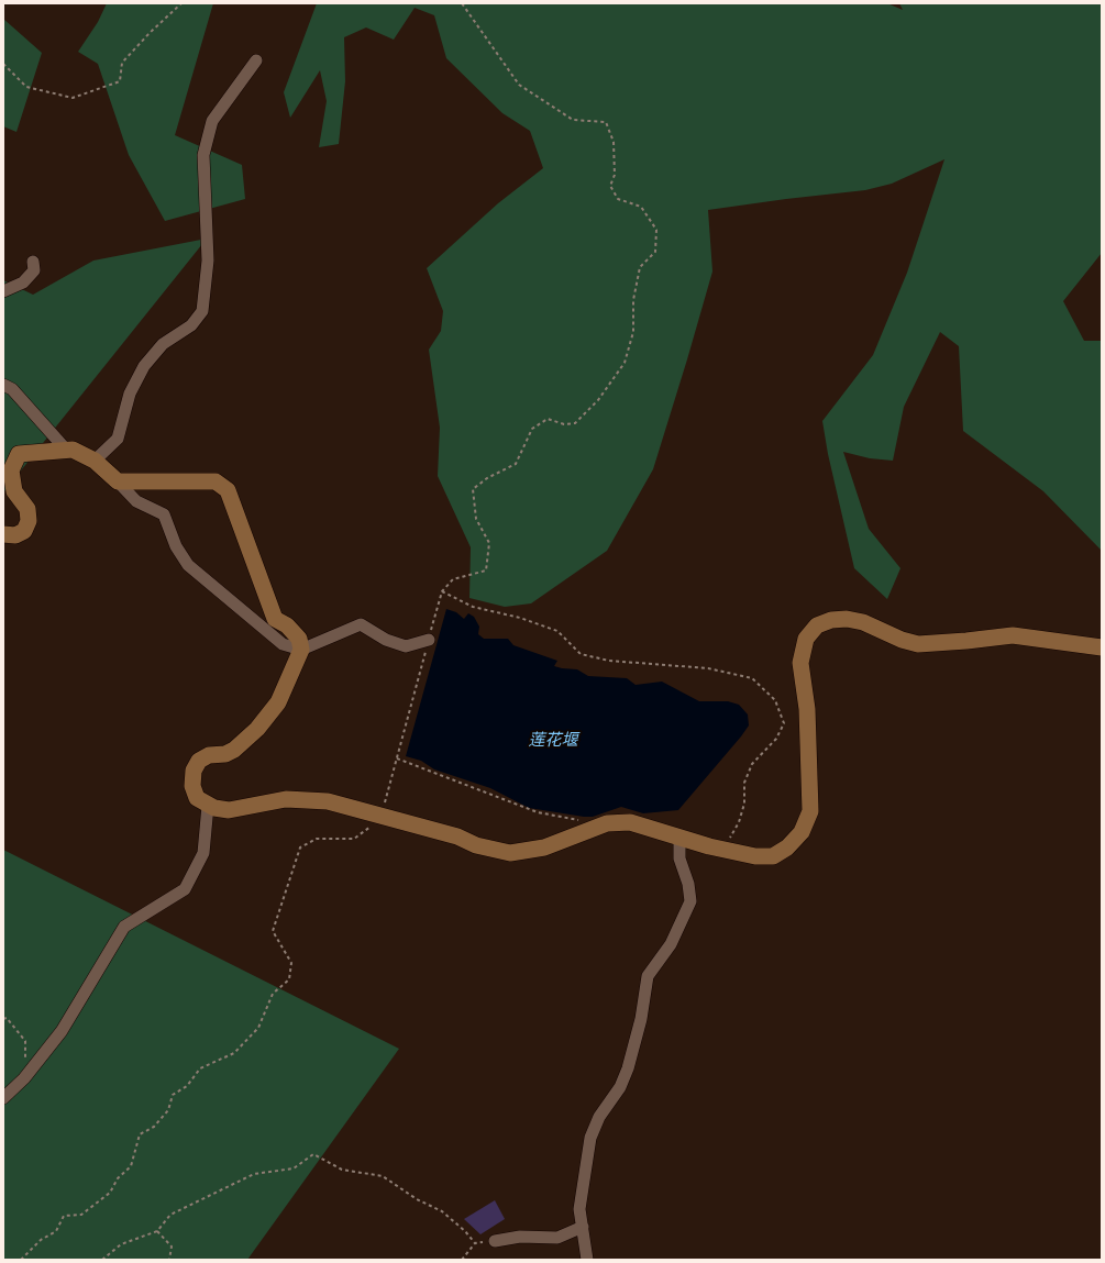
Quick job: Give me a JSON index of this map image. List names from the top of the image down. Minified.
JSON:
{"water":["莲花堰"]}
